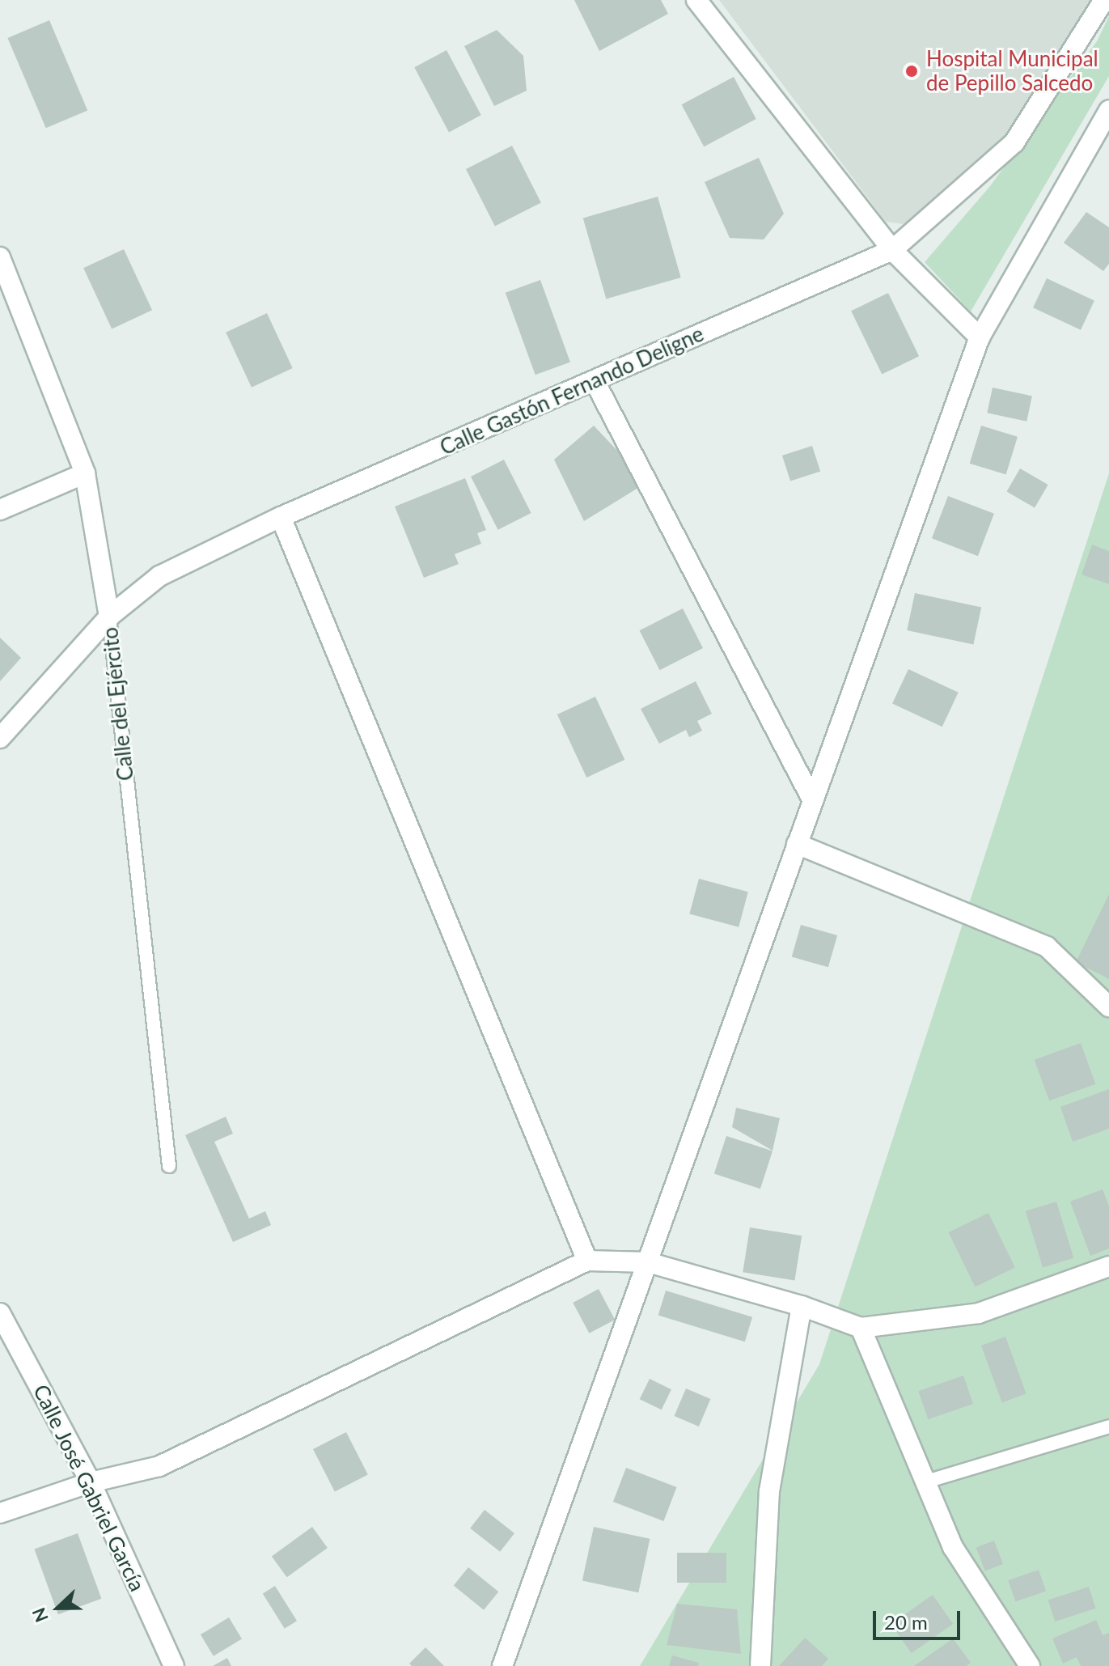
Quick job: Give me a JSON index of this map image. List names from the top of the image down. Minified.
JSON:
{"streets":{"street":["Calle Gastón Fernando Deligne","Calle del Ejército","Calle José Gabriel García"]},"crossings":[["Calle Gastón Fernando Deligne","Calle del Ejército"]],"places":["Hospital Municipal de Pepillo Salcedo"],"scale_bar":"20 m","north":"left"}
